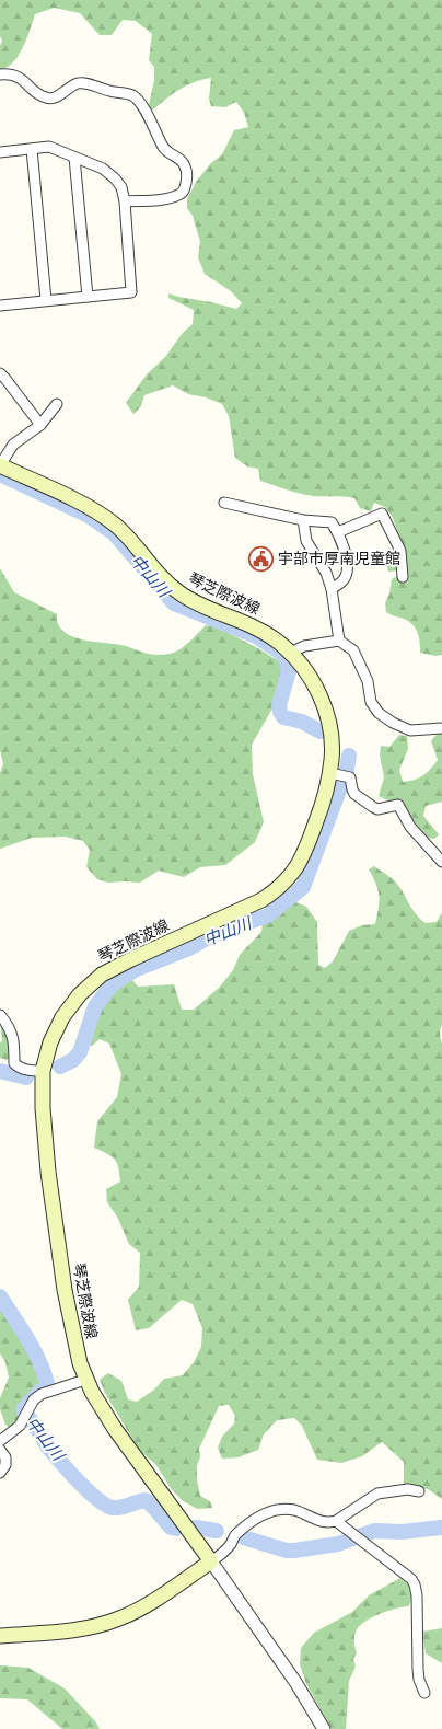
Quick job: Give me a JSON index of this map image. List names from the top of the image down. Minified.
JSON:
{"streets":{"main road":["琴芝際波線"]},"water":["中山川"],"places":{"public building":["宇部市厚南児童館"]}}
